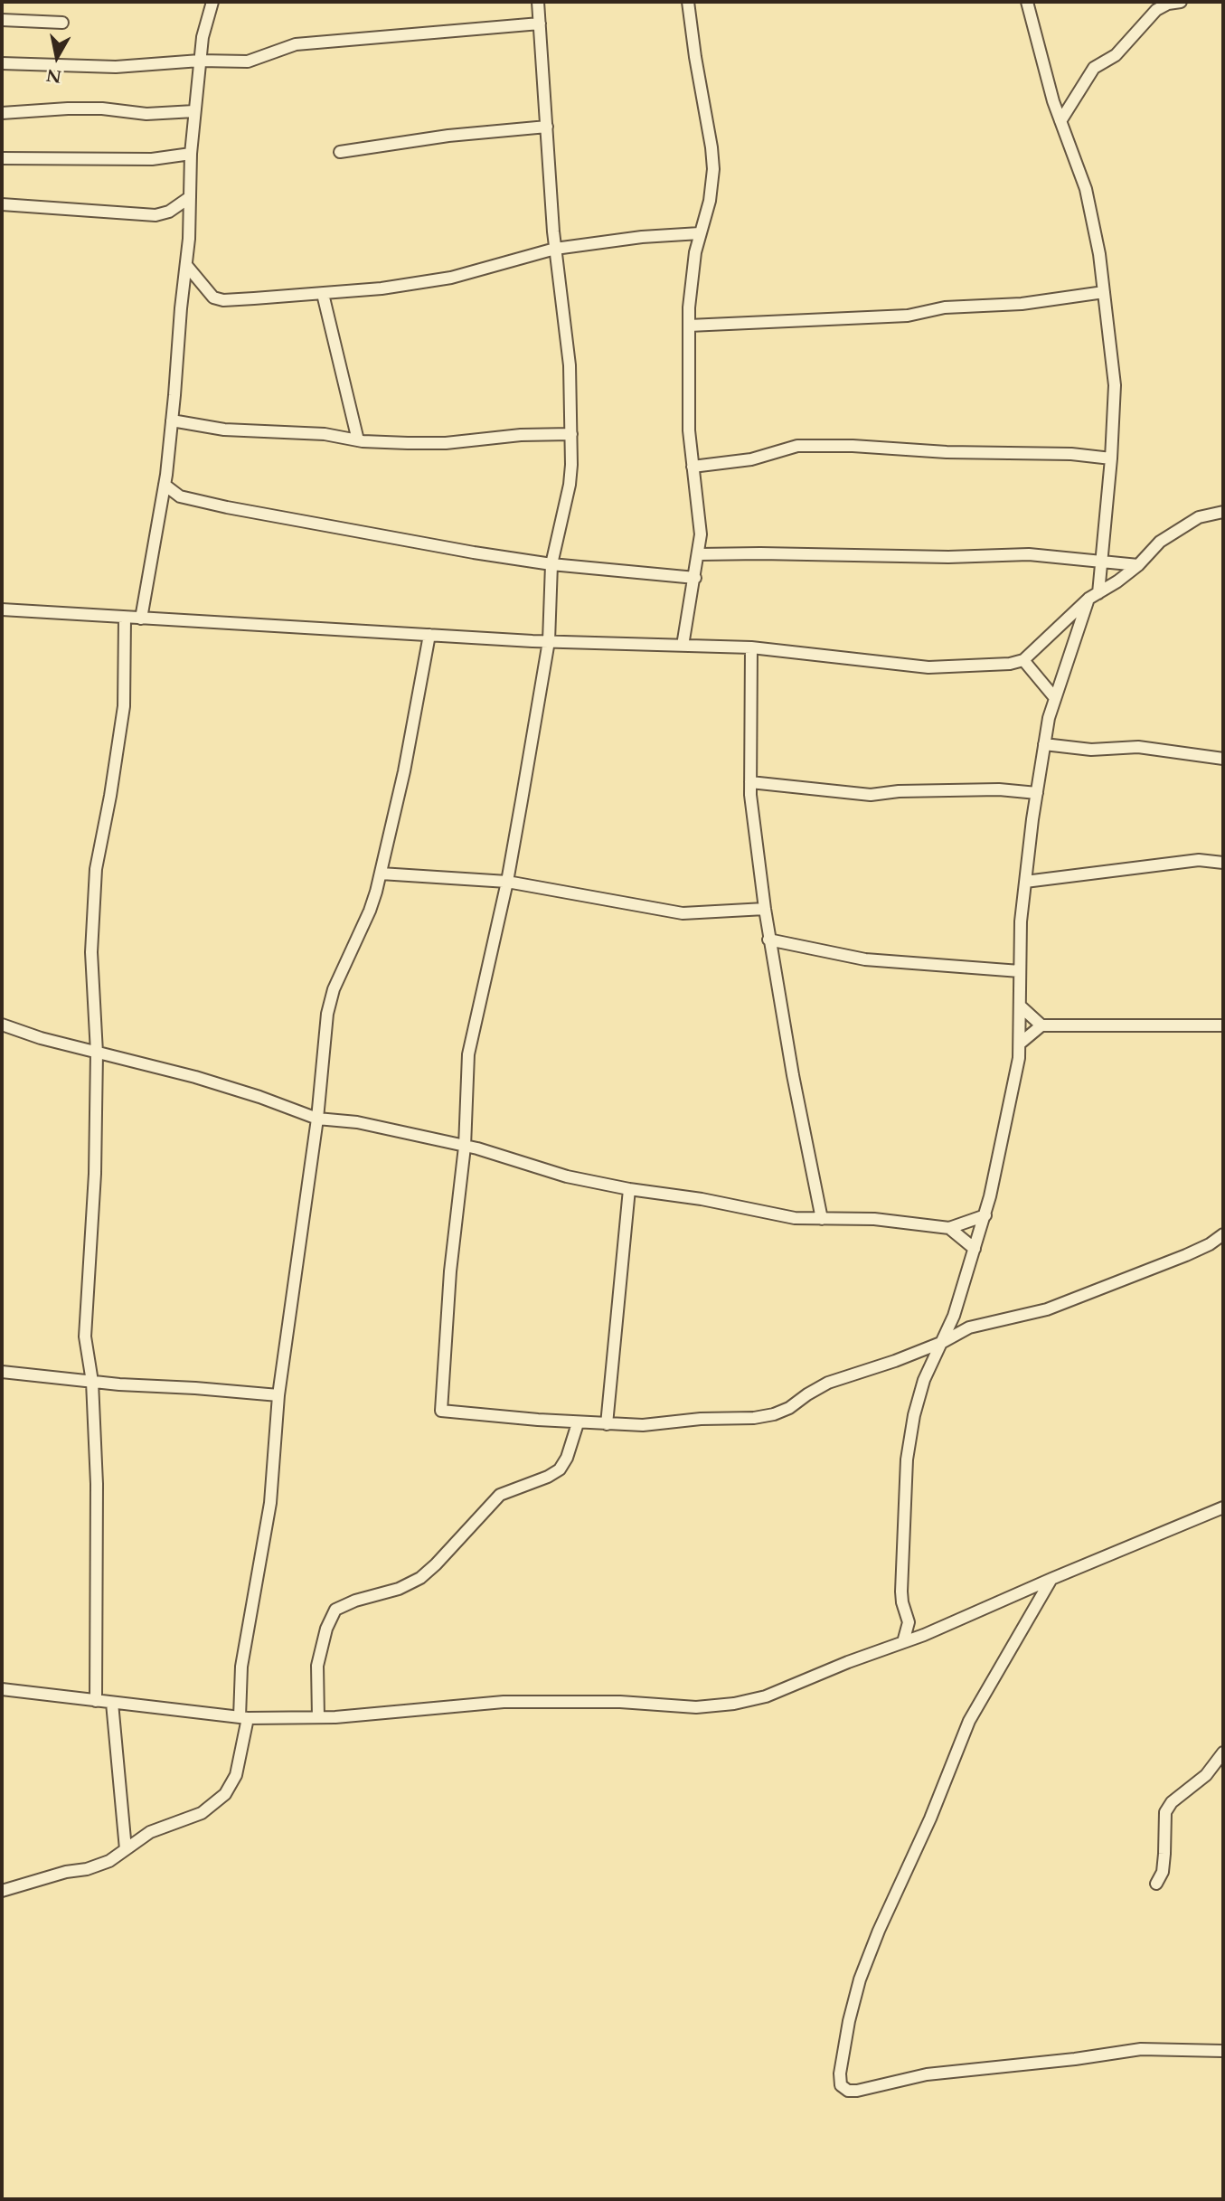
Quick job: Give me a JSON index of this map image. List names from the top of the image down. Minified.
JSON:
{"north":"bottom"}
